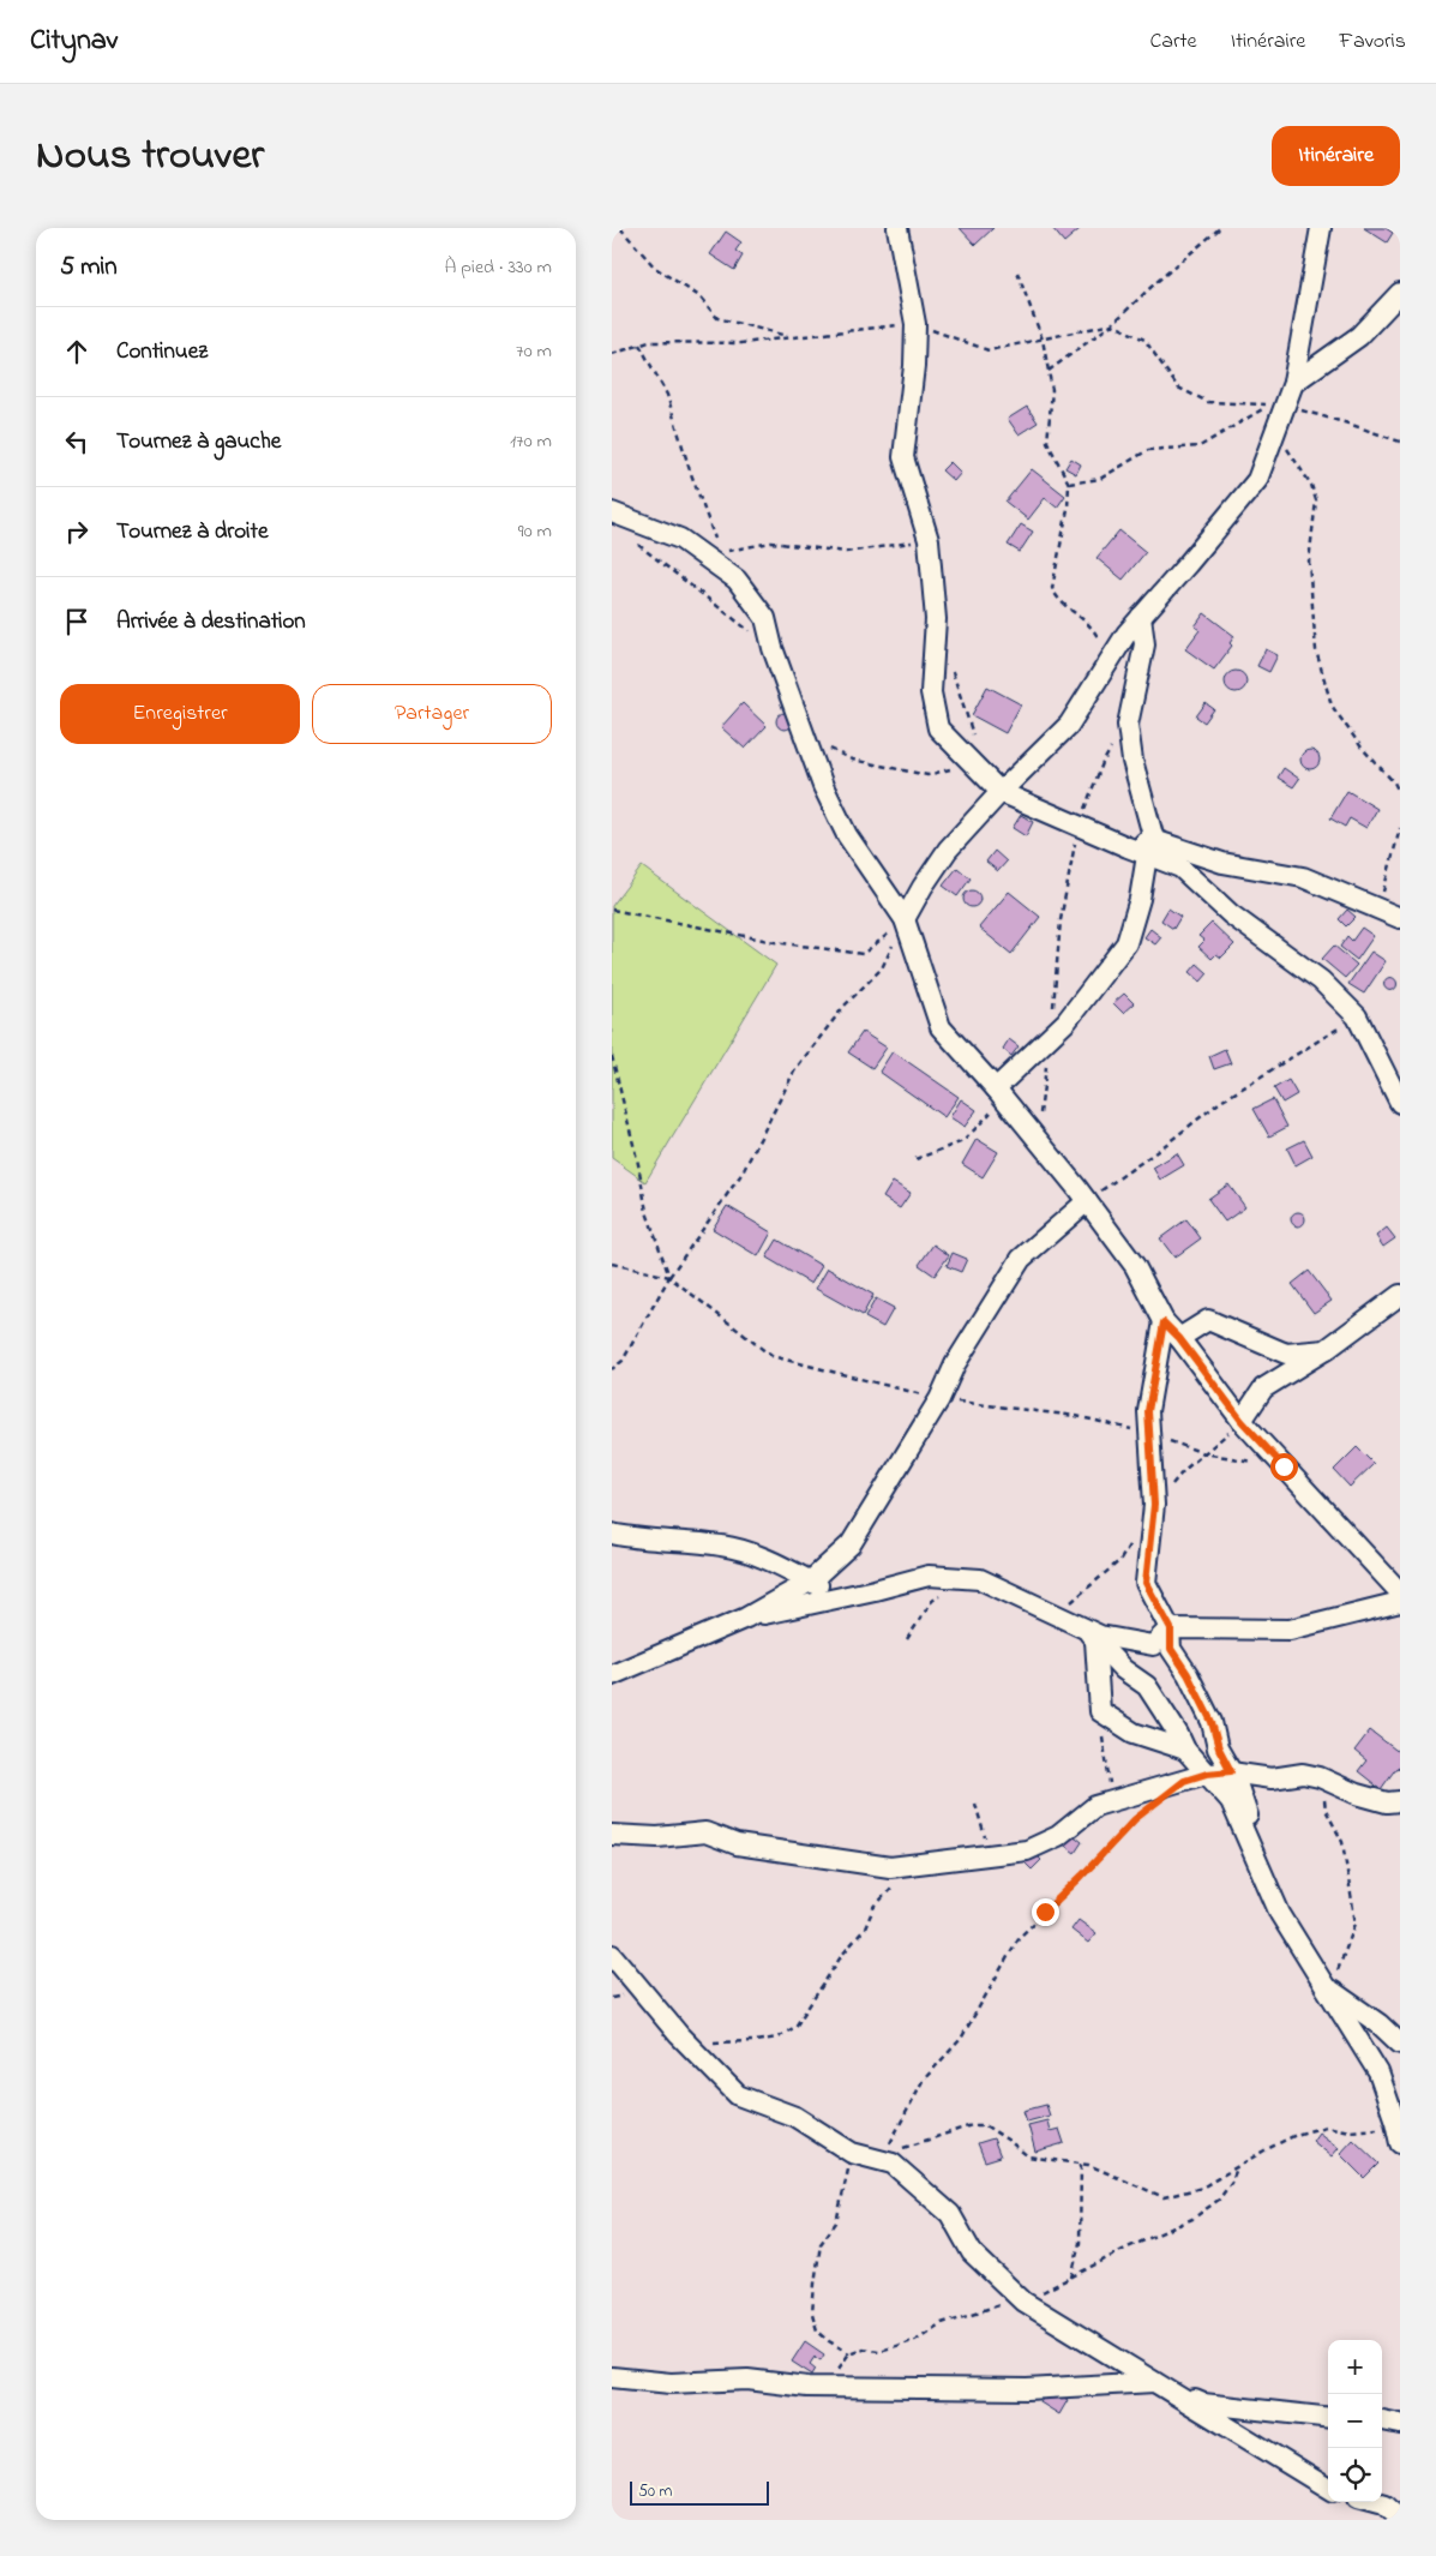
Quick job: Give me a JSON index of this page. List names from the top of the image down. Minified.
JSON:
{"scale_bar":"50 m","page":{"header":"Citynav","nav":["Carte","Itinéraire","Favoris"],"title":"Nous trouver","buttons":["Itinéraire",["Enregistrer","Partager"]],"heading":["5 min","À pied · 330 m"],"list":[["Continuez","70 m"],["Tournez à gauche","170 m"],["Tournez à droite","90 m"],"Arrivée à destination"],"map_buttons":["+","−"],"scale":"50 m"}}
